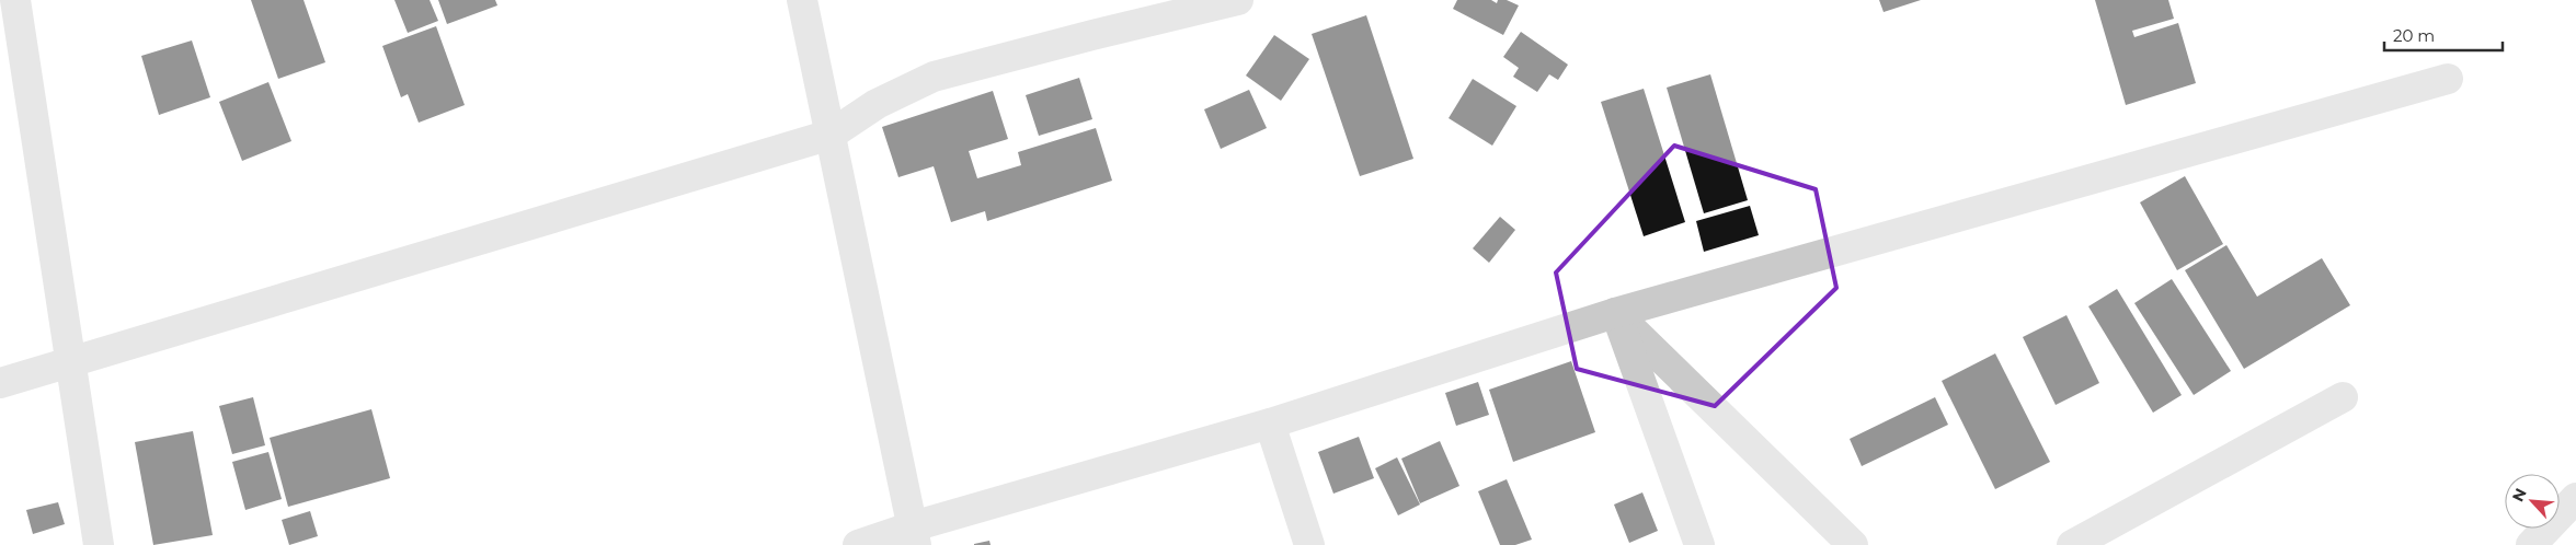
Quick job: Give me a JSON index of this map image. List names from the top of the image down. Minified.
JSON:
{"scale_bar":"20 m","north":"top left"}
